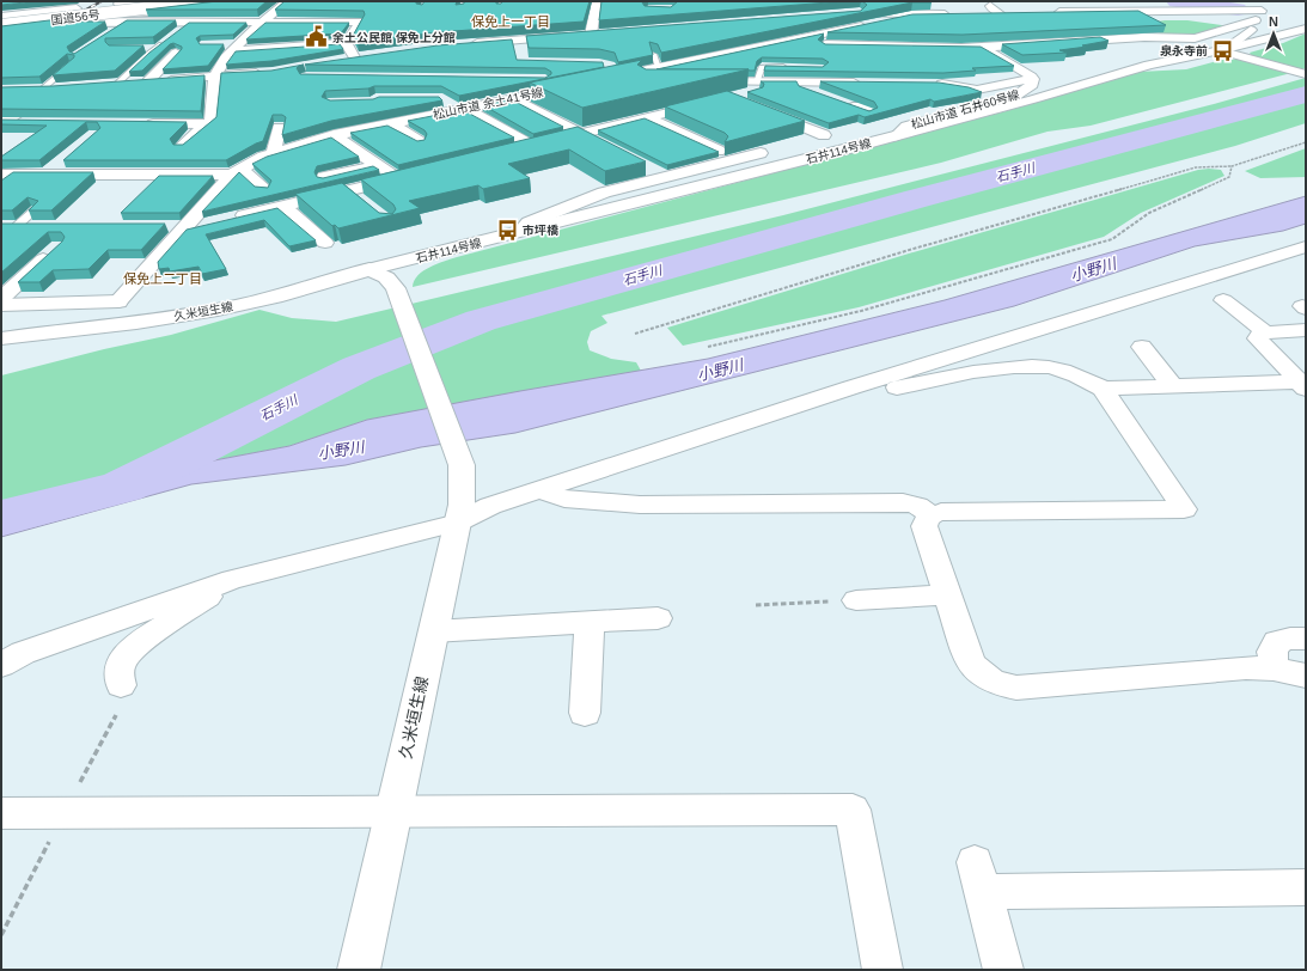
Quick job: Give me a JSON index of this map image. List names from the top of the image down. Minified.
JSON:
{"streets":{"main road":["国道56号","石井114号線","久米垣生線"],"street":["松山市道 余土41号線","松山市道 石井60号線"]},"crossings":[["松山市道 石井60号線","石井114号線"],["石井114号線","久米垣生線"]],"districts":["保免上一丁目","保免上二丁目"],"water":["石手川","小野川"],"places":{"public building":["余土公民館 保免上分館"],"bus stop":["泉永寺前","市坪橋"]},"north":"top"}
